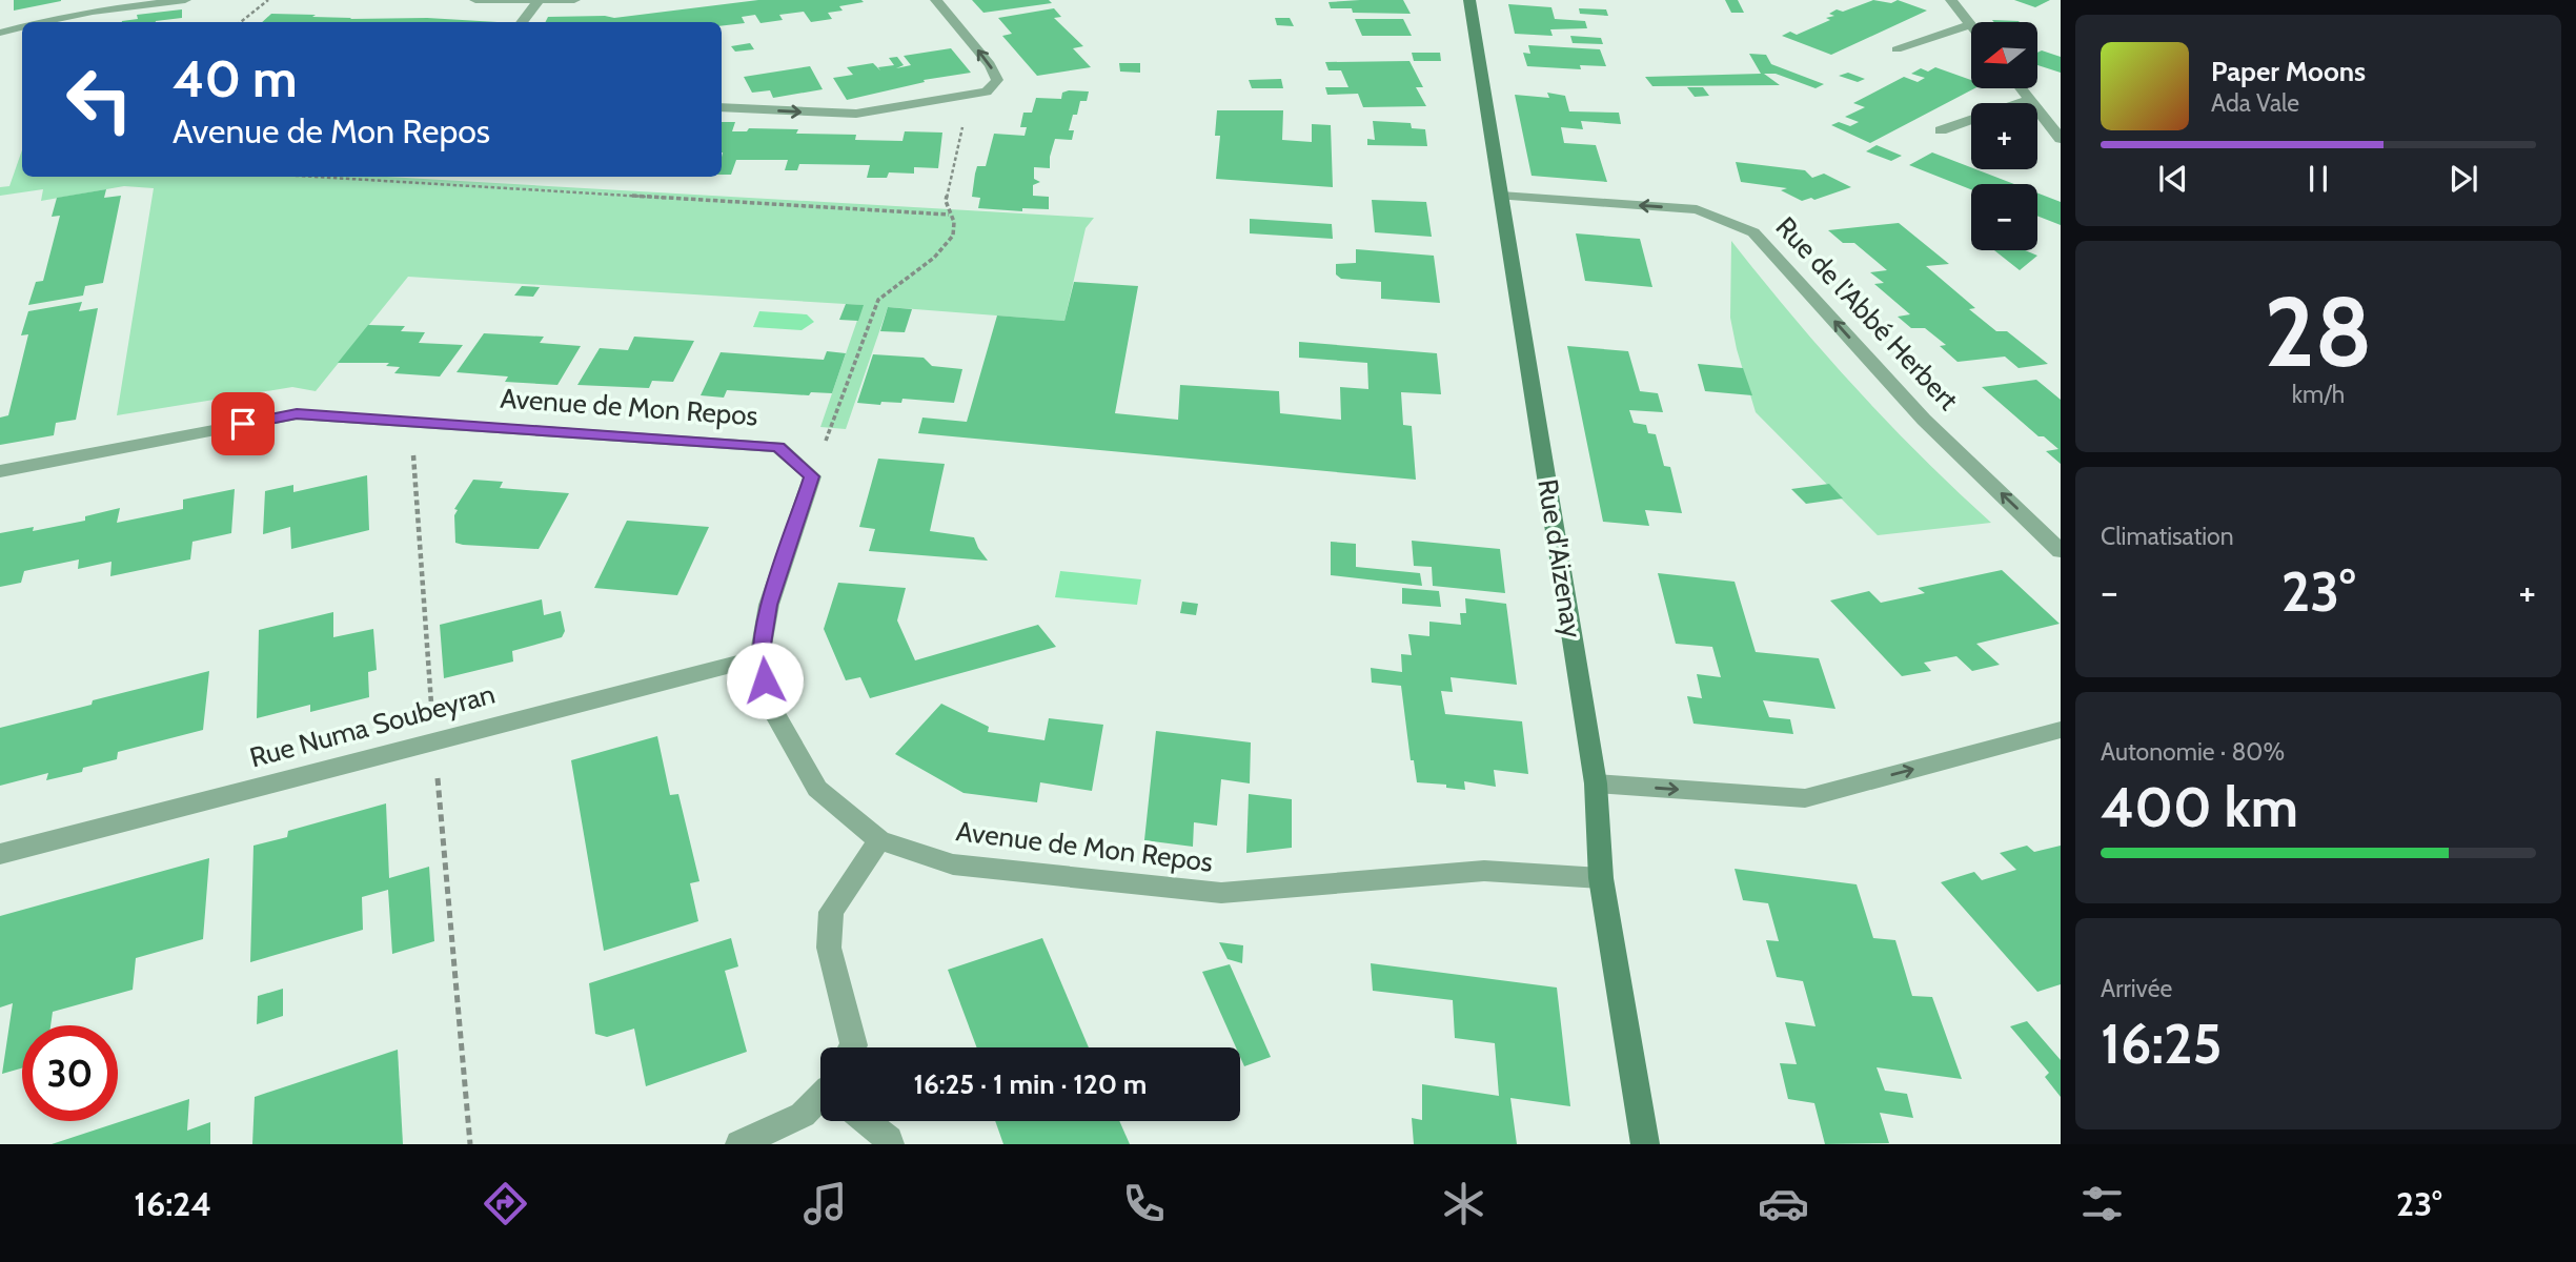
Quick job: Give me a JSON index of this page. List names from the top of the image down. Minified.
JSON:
{"streets":{"main road":["Rue d'Aizenay"],"street":["Rue de l'Abbé Herbert","Avenue de Mon Repos","Rue Numa Soubeyran"]},"crossings":[["Rue de l'Abbé Herbert","Rue d'Aizenay"],["Avenue de Mon Repos","Rue d'Aizenay"],["Avenue de Mon Repos","Rue Numa Soubeyran"]],"one_way":["Rue de l'Abbé Herbert"],"north":"left","page":{"map_buttons":["+","−"],"turn":["40 m","Avenue de Mon Repos"],"song":["Paper Moons","Ada Vale"],"tile":[["28","km/h"],"Climatisation",["Autonomie · 80%","400 km"],["Arrivée","16:25"]],"heat":["−","23°","+"],"limit":"30","trip":"16:25 · 1 min · 120 m","tabs":["16:24","23°"]}}
